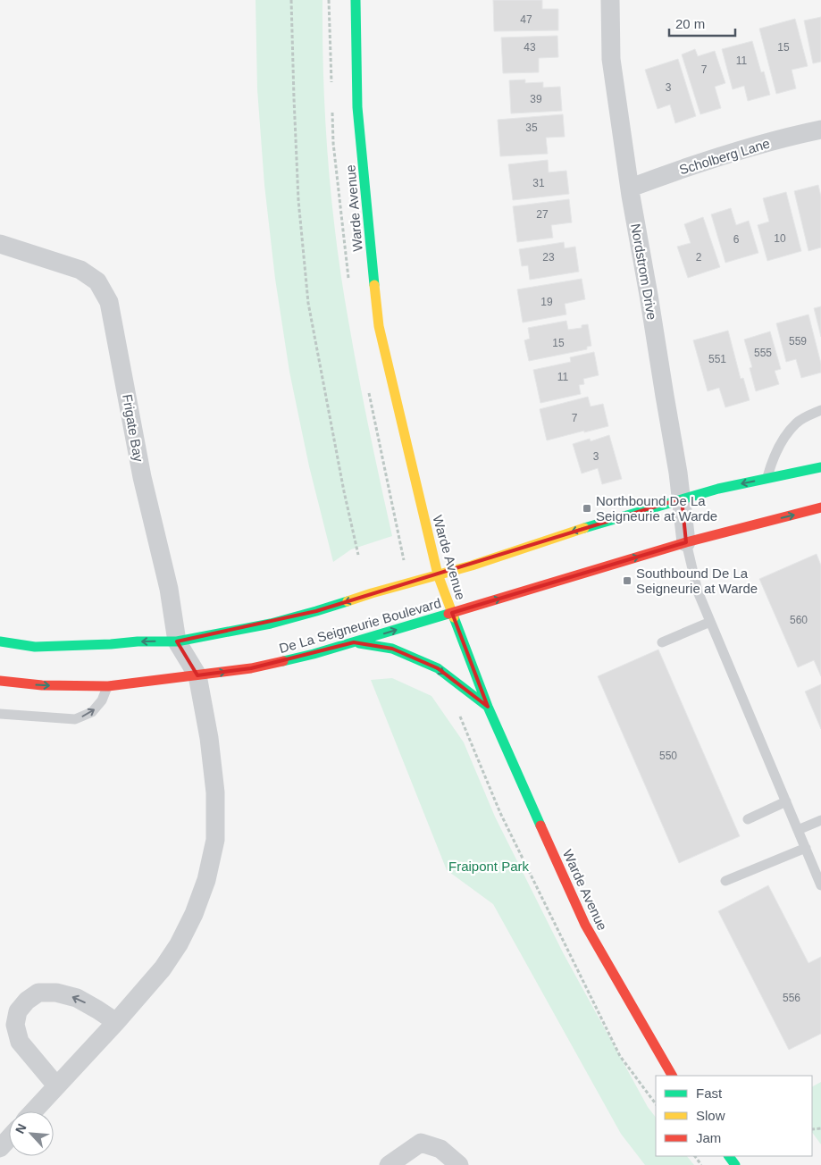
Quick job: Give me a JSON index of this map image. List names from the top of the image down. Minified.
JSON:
{"streets":{"street":["Scholberg Lane","Warde Avenue","Nordstrom Drive","Frigate Bay","De La Seigneurie Boulevard"]},"crossings":[["Scholberg Lane","Nordstrom Drive"],["Warde Avenue","De La Seigneurie Boulevard"],["Nordstrom Drive","De La Seigneurie Boulevard"],["Frigate Bay","De La Seigneurie Boulevard"]],"parks":["Fraipont Park"],"places":{"transit":["Northbound De La Seigneurie at Warde","Southbound De La Seigneurie at Warde"]},"house_numbers":["47","43","15","11","7","3","39","35","31","27","10","6","23","2","19","559","15","555","551","11","7","3","560","550","556"],"legend":["Fast","Slow","Jam"],"scale_bar":"20 m","north":"top left"}
